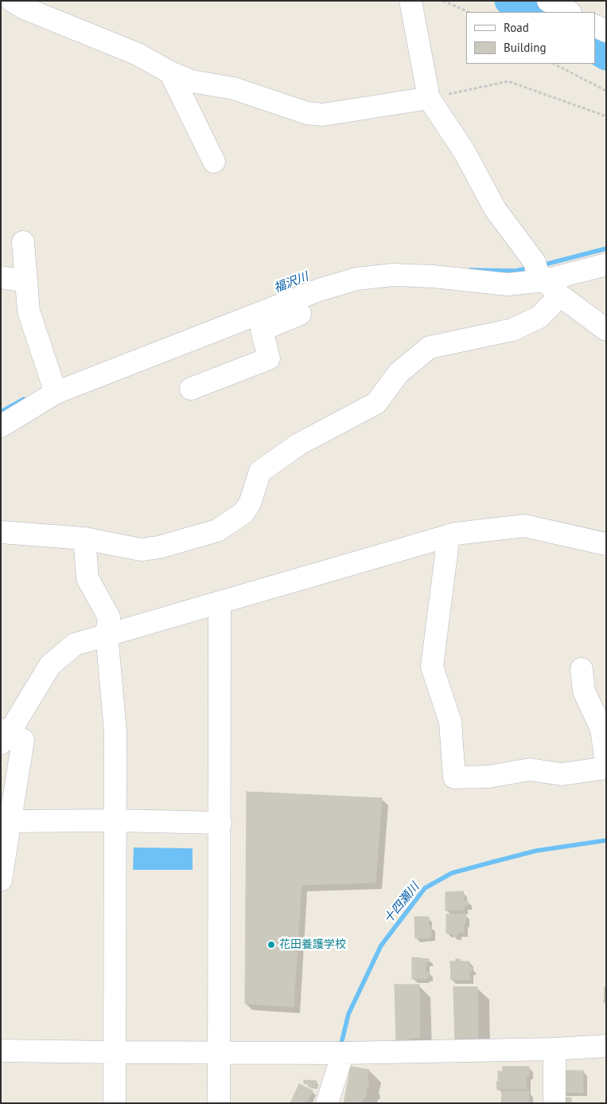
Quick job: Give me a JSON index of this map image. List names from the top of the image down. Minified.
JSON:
{"water":["福沢川","十四瀬川"],"places":["花田養護学校"],"legend":["Road","Building"]}
